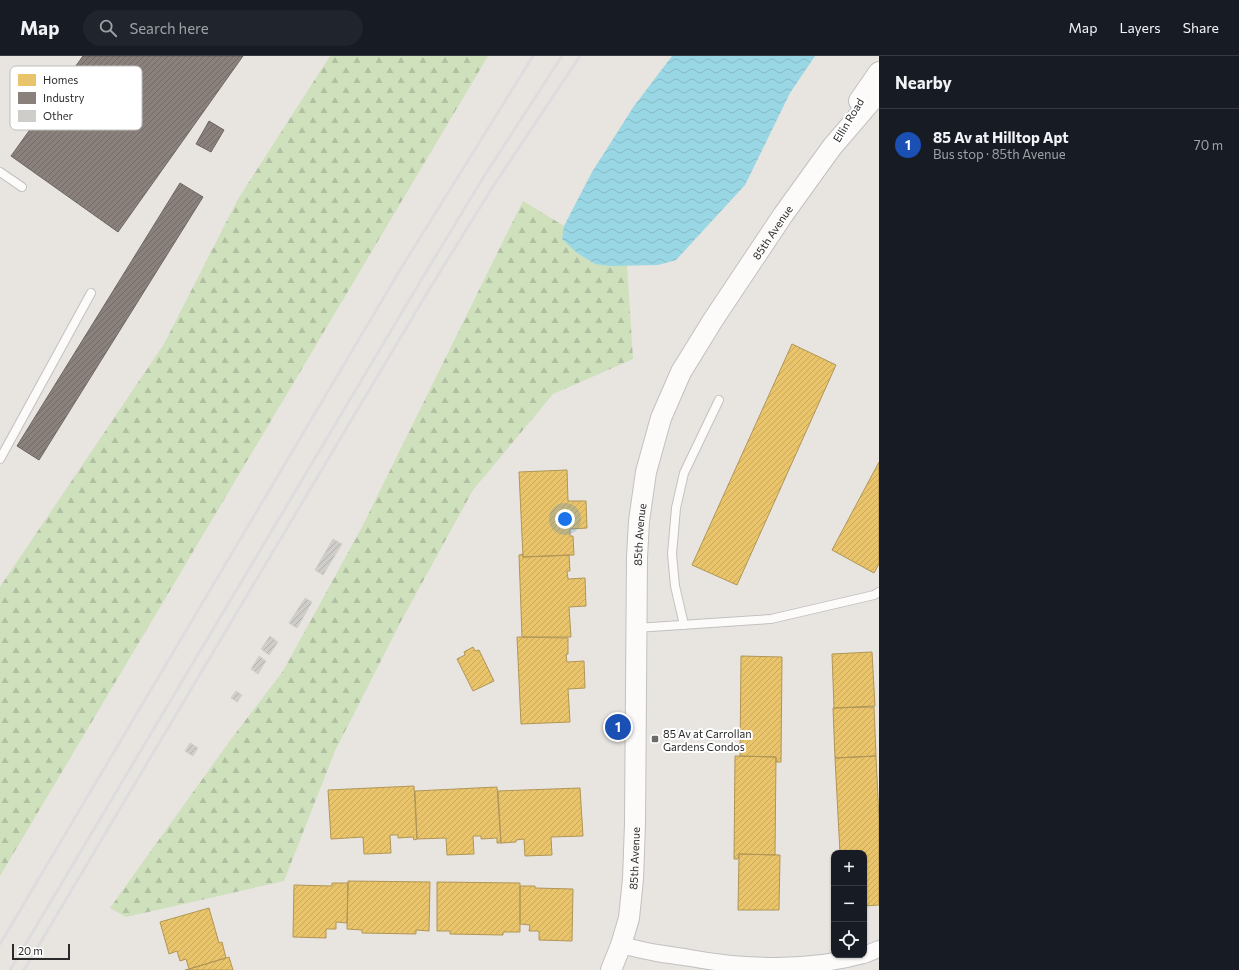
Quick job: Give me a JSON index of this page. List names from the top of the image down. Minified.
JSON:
{"streets":{"street":["Ellin Road","85th Avenue"]},"crossings":[["Ellin Road","85th Avenue"]],"places":{"transit":["85 Av at Carrollan Gardens Condos"]},"legend":["Homes","Industry","Other"],"scale_bar":"20 m","page":{"header":"Map","search":"Search here","nav":["Map","Layers","Share"],"heading":"Nearby","list":[{"mark":"1","name":"85 Av at Hilltop Apt","note":"Bus stop · 85th Avenue","value":"70 m"}],"pins":"1","map_buttons":["+","−"],"scale":"20 m"}}
